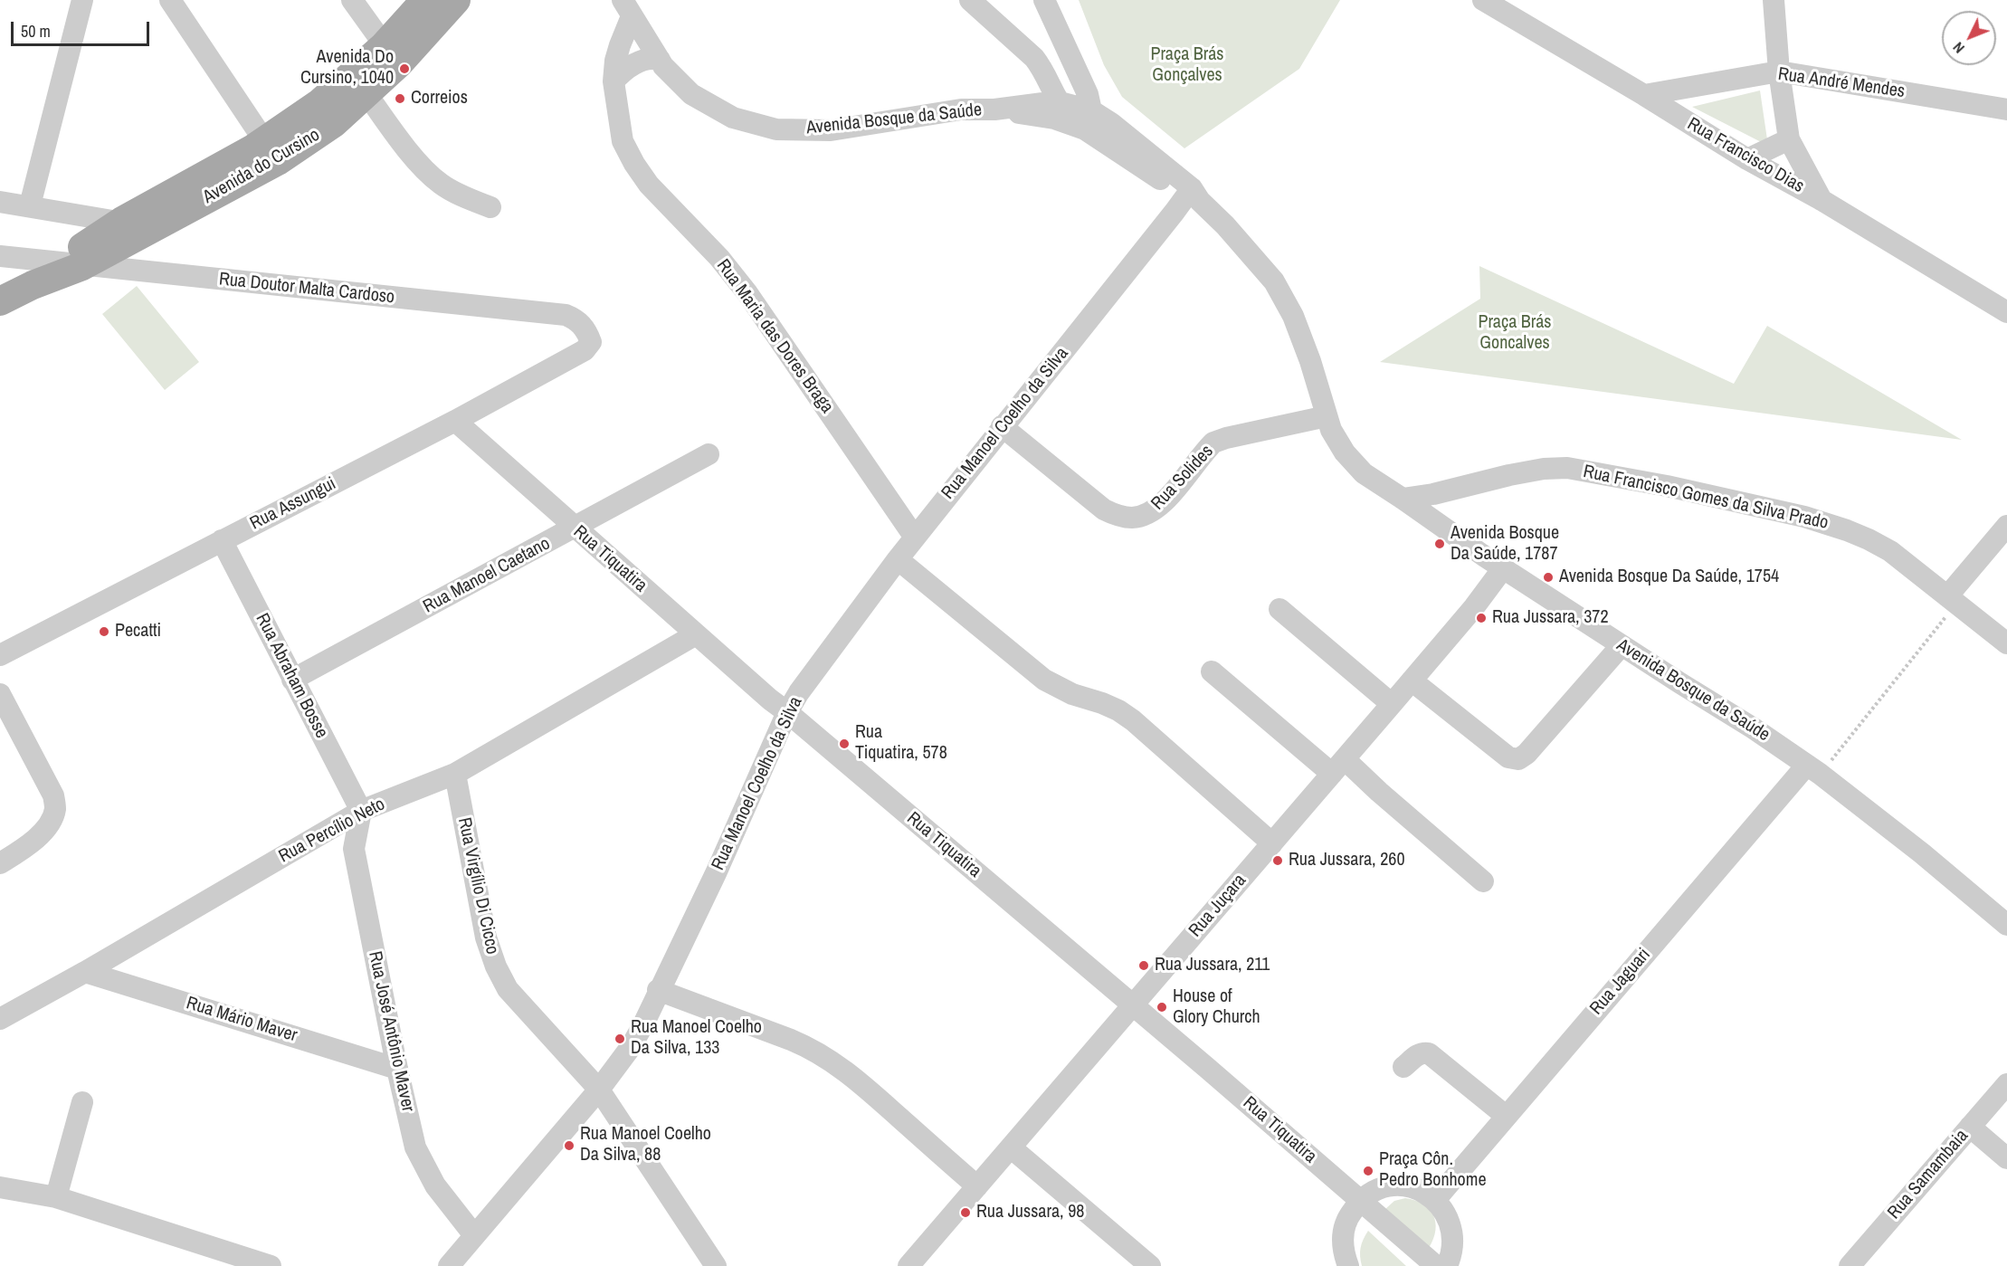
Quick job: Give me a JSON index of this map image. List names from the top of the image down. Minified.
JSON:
{"streets":{"main road":["Avenida do Cursino"],"street":["Rua André Mendes","Avenida Bosque da Saúde","Rua Francisco Dias","Rua Doutor Malta Cardoso","Rua Maria das Dores Braga","Rua Manoel Coelho da Silva","Rua Solides","Rua Francisco Gomes da Silva Prado","Rua Assungui","Rua Tiquatira","Rua Manoel Caetano","Rua Abraham Bosse","Rua Percílio Neto","Rua Virgílio Di Cicco","Rua Juçara","Rua Jaguari","Rua Mário Maver","Rua José Antônio Maver","Rua Samambaia"]},"crossings":[["Rua André Mendes","Rua Francisco Dias"],["Avenida Bosque da Saúde","Rua Maria das Dores Braga"],["Avenida Bosque da Saúde","Rua Manoel Coelho da Silva"],["Avenida Bosque da Saúde","Rua Solides"],["Avenida Bosque da Saúde","Rua Francisco Gomes da Silva Prado"],["Avenida Bosque da Saúde","Rua Juçara"],["Avenida Bosque da Saúde","Rua Jaguari"],["Avenida do Cursino","Rua Doutor Malta Cardoso"],["Rua Doutor Malta Cardoso","Rua Assungui"],["Rua Maria das Dores Braga","Rua Manoel Coelho da Silva"],["Rua Manoel Coelho da Silva","Rua Solides"],["Rua Manoel Coelho da Silva","Rua Tiquatira"],["Rua Manoel Coelho da Silva","Rua Virgílio Di Cicco"],["Rua Manoel Coelho da Silva","Rua José Antônio Maver"],["Rua Assungui","Rua Tiquatira"],["Rua Assungui","Rua Abraham Bosse"],["Rua Tiquatira","Rua Manoel Caetano"],["Rua Tiquatira","Rua Percílio Neto"],["Rua Tiquatira","Rua Juçara"],["Rua Manoel Caetano","Rua Abraham Bosse"],["Rua Abraham Bosse","Rua Percílio Neto"],["Rua Abraham Bosse","Rua José Antônio Maver"],["Rua Percílio Neto","Rua Virgílio Di Cicco"],["Rua Percílio Neto","Rua Mário Maver"],["Rua Percílio Neto","Rua José Antônio Maver"],["Rua Mário Maver","Rua José Antônio Maver"]],"parks":["Praça Brás Gonçalves","Praça Brás Goncalves"],"places":["Avenida Do Cursino, 1040","Correios","Avenida Bosque Da Saúde, 1787","Avenida Bosque Da Saúde, 1754","Rua Jussara, 372","Pecatti","Rua Tiquatira, 578","Rua Jussara, 260","Rua Jussara, 211","House of Glory Church","Rua Manoel Coelho Da Silva, 133","Rua Manoel Coelho Da Silva, 88","Praça Côn. Pedro Bonhome","Rua Jussara, 98"],"scale_bar":"50 m","north":"bottom left"}
